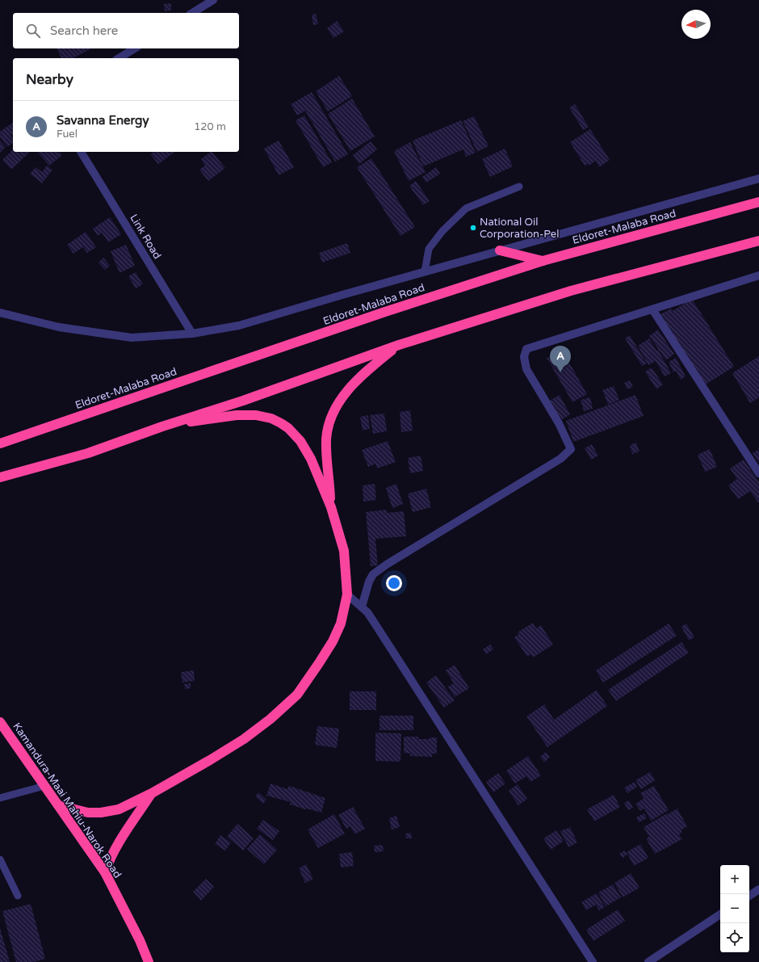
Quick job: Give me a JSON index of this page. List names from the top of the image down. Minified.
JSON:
{"streets":{"highway":["Eldoret-Malaba Road","Kamandura-Maai Mahiu-Narok Road"],"street":["Link Road"]},"crossings":[["Eldoret-Malaba Road","Link Road"]],"places":["National Oil Corporation-Pel"],"north":"left","page":{"search":"Search here","heading":"Nearby","list":[{"mark":"A","name":"Savanna Energy","note":"Fuel","value":"120 m"}],"pins":"A","map_buttons":["+","−"]}}
